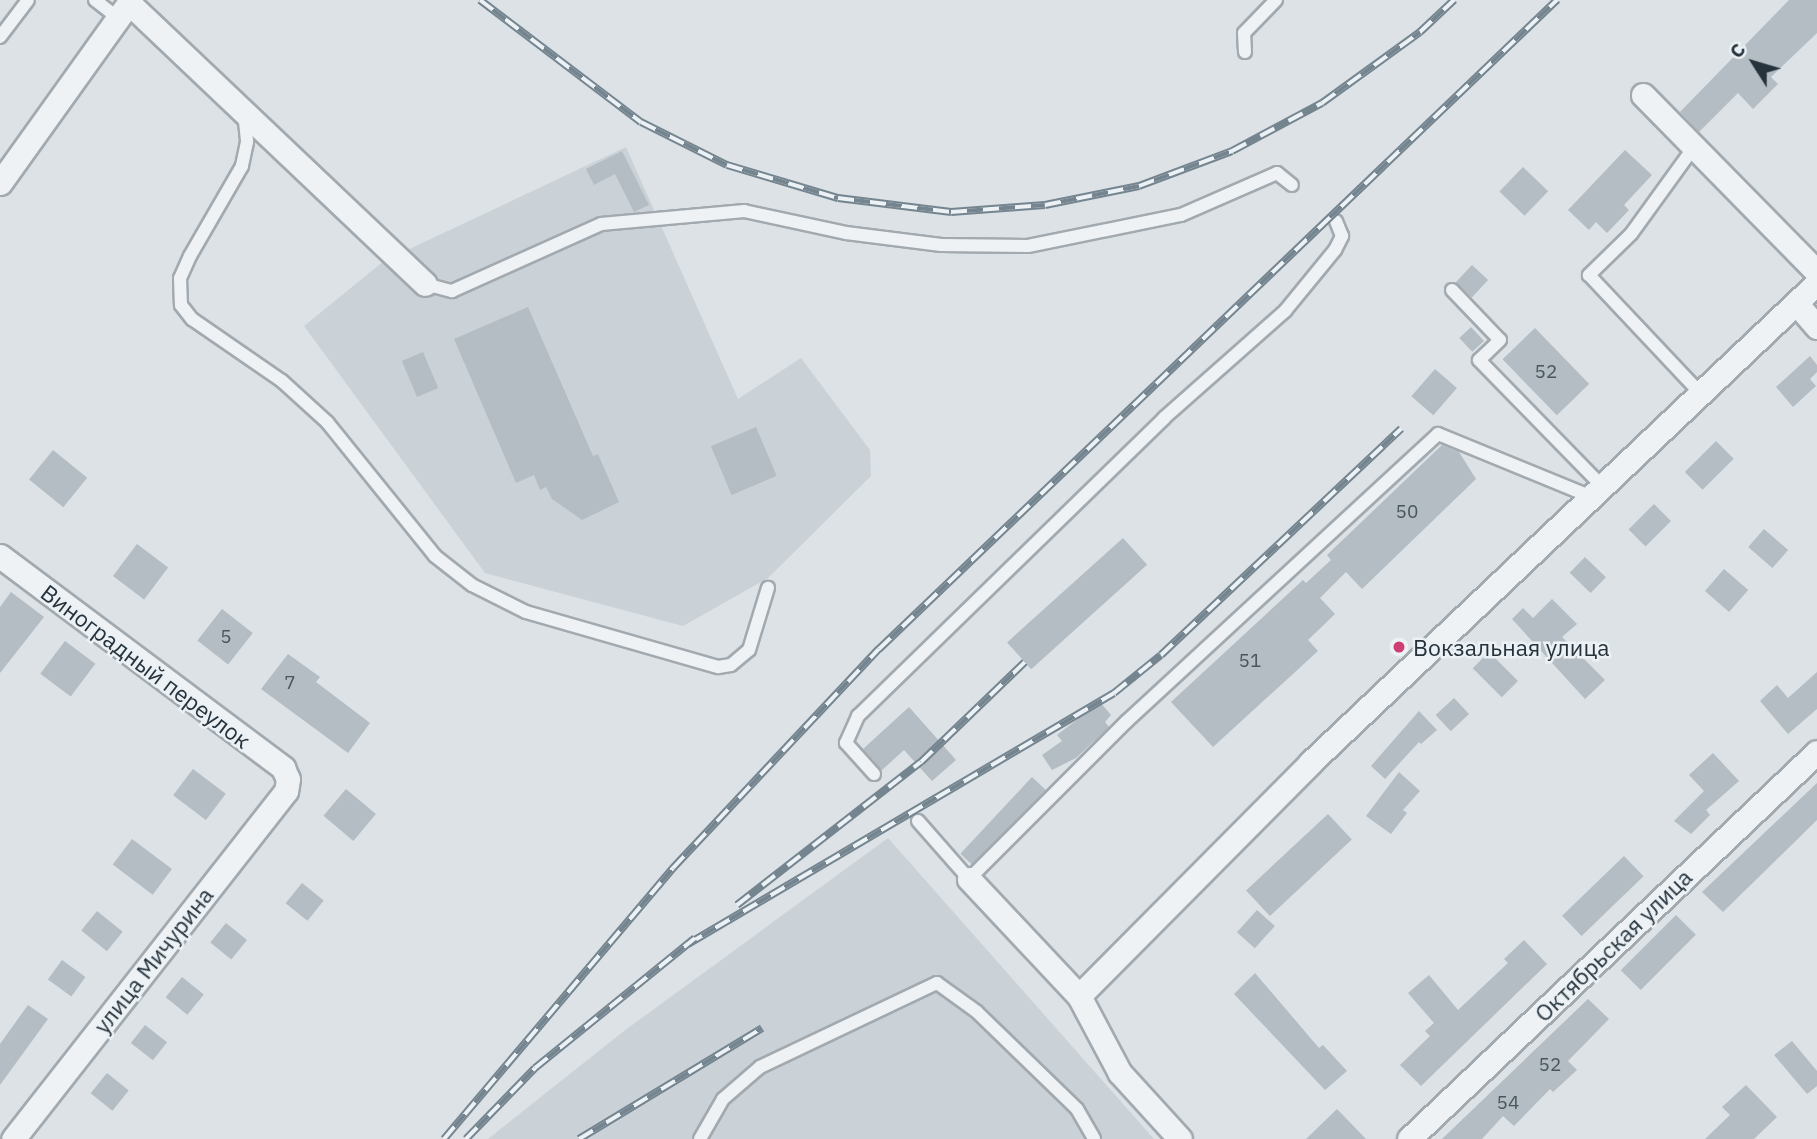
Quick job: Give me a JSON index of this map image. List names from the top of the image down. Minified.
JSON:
{"streets":{"street":["Виноградный переулок","Октябрьская улица","улица Мичурина"]},"crossings":[["Виноградный переулок","улица Мичурина"]],"places":["Вокзальная улица"],"house_numbers":["52","50","5","51","7","52","54"],"north":"top left"}
